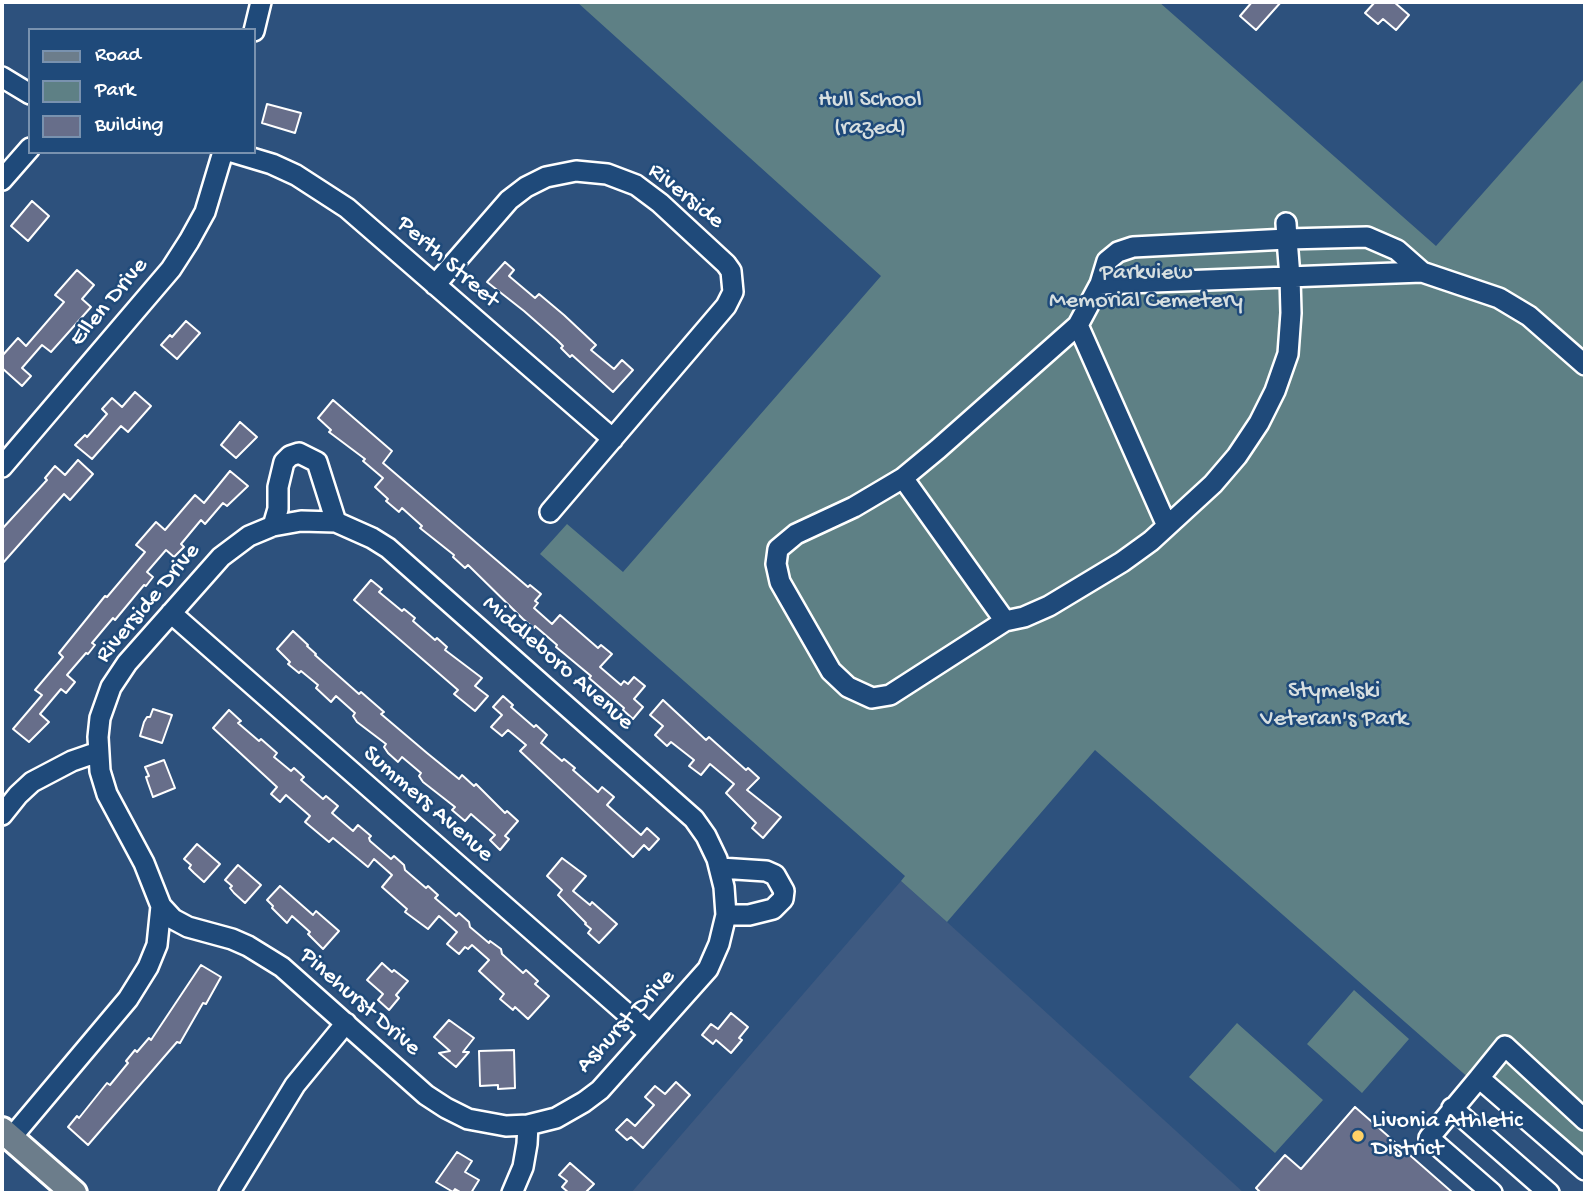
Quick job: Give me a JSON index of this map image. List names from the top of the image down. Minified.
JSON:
{"streets":{"street":["Riverside","Perth Street","Ellen Drive","Riverside Drive","Middleboro Avenue","Summers Avenue","Pinehurst Drive","Ashurst Drive"]},"crossings":[["Riverside","Perth Street"],["Riverside Drive","Middleboro Avenue"],["Riverside Drive","Summers Avenue"],["Riverside Drive","Pinehurst Drive"],["Middleboro Avenue","Ashurst Drive"],["Summers Avenue","Ashurst Drive"],["Pinehurst Drive","Ashurst Drive"]],"parks":["Hull School (razed)","Parkview Memorial Cemetery","Stymelski Veteran's Park"],"places":["Livonia Athletic District"],"legend":["Road","Park","Building"]}
